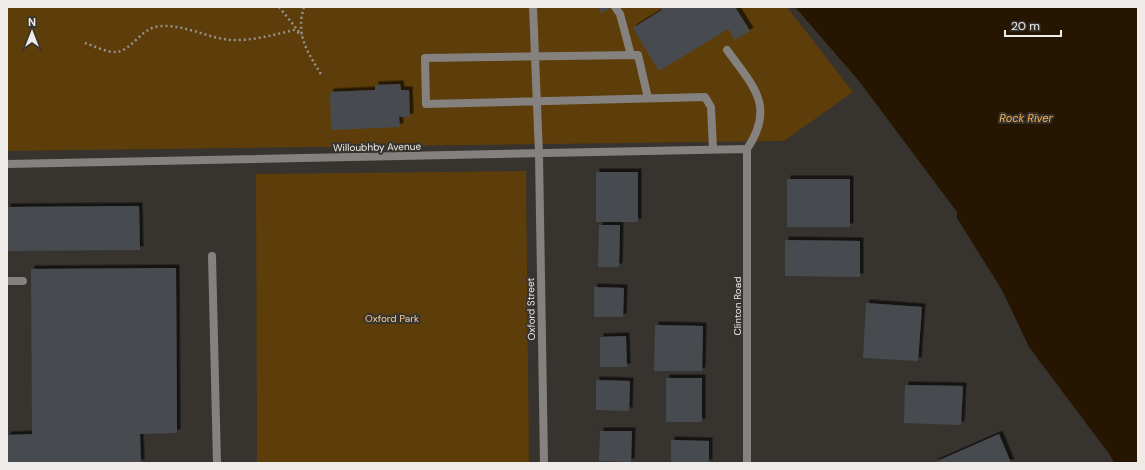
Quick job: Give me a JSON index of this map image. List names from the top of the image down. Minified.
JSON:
{"streets":{"street":["Willoubhby Avenue","Clinton Road","Oxford Street"]},"crossings":[["Willoubhby Avenue","Clinton Road"],["Willoubhby Avenue","Oxford Street"]],"water":["Rock River"],"parks":["Oxford Park"],"scale_bar":"20 m","north":"top"}
